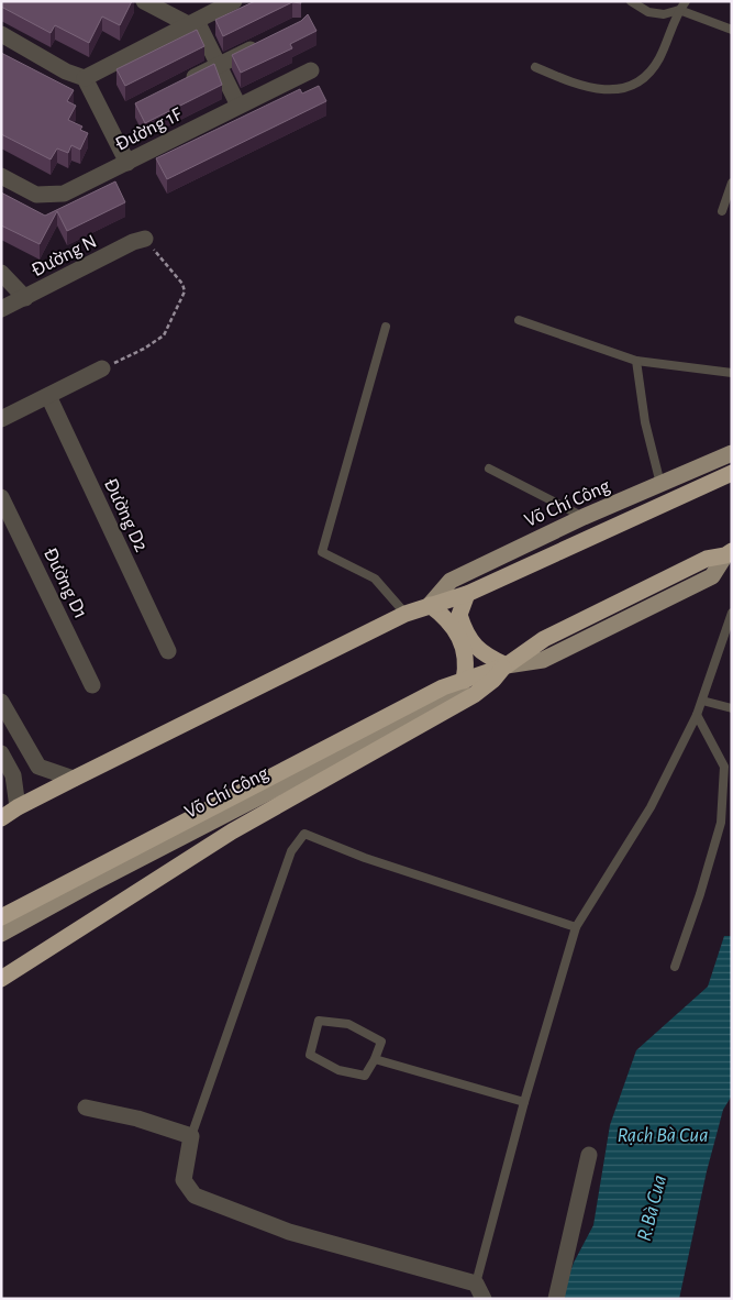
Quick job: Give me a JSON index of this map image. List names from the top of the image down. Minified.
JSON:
{"streets":{"highway":["Võ Chí Công"],"street":["Đường 1F","Đường N","Đường D2","Đường D1"]},"water":["Rạch Bà Cua","R.Bà Cua"]}
